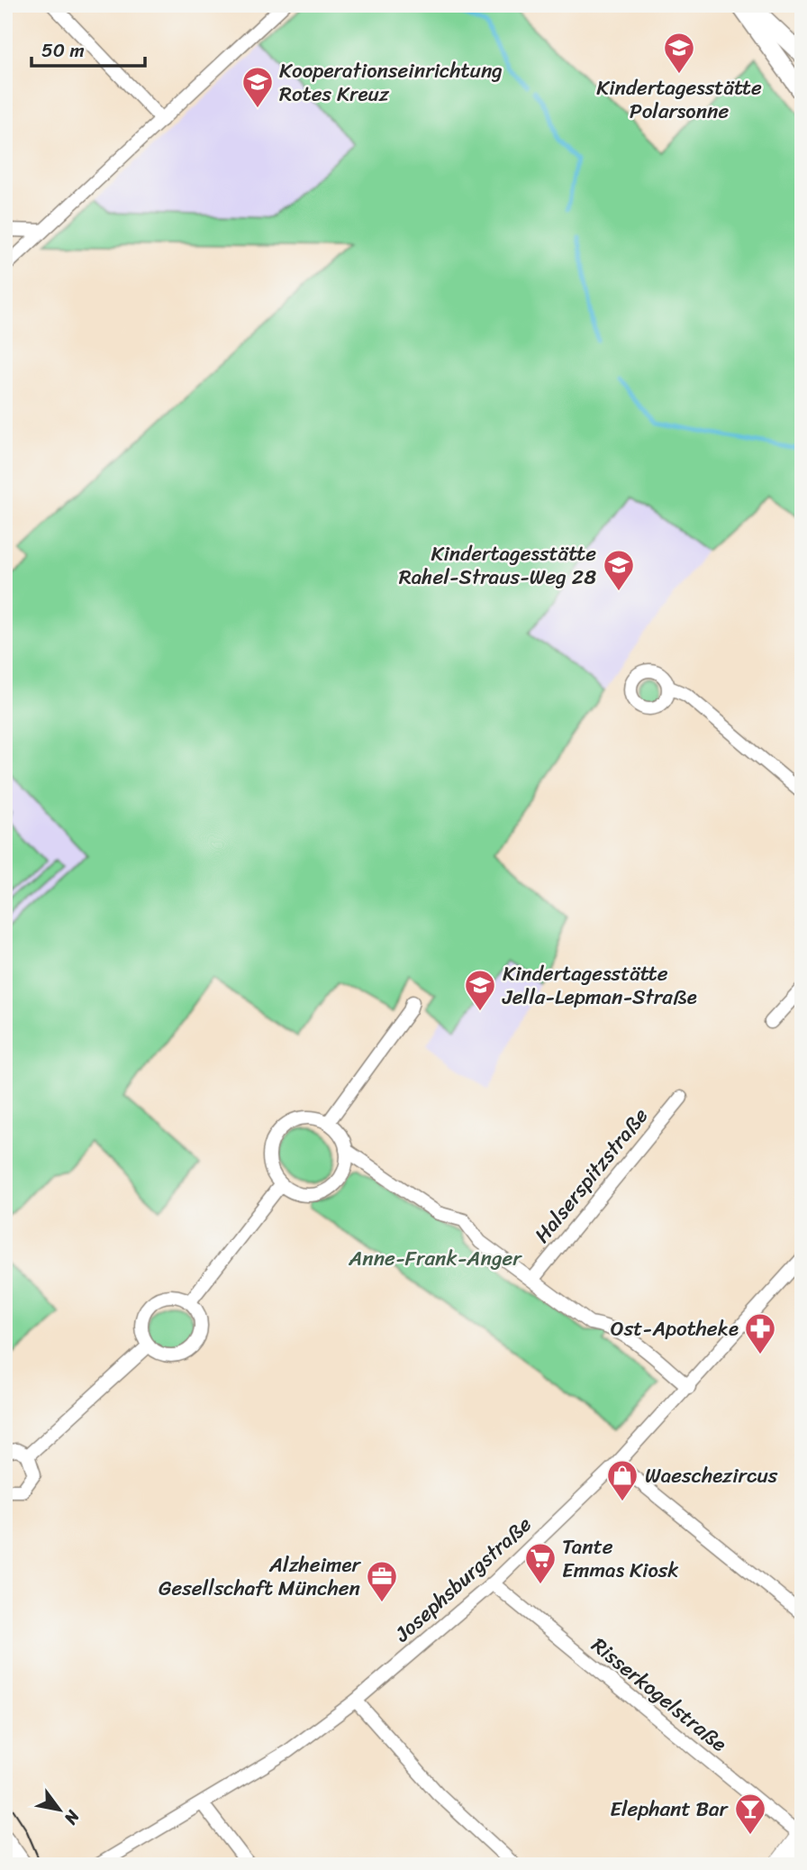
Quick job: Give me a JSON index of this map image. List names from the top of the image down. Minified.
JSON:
{"streets":{"street":["Halserspitzstraße","Josephsburgstraße","Risserkogelstraße"]},"crossings":[["Josephsburgstraße","Risserkogelstraße"]],"parks":["Anne-Frank-Anger"],"places":{"school or university":["Kindertagesstätte Polarsonne","Kooperationseinrichtung Rotes Kreuz","Kindertagesstätte Rahel-Straus-Weg 28","Kindertagesstätte Jella-Lepman-Straße"],"pharmacy":["Ost-Apotheke"],"shop":["Waeschezircus"],"supermarket":["Tante Emmas Kiosk"],"office":["Alzheimer Gesellschaft München"],"bar":["Elephant Bar"]},"scale_bar":"50 m","north":"bottom right"}
